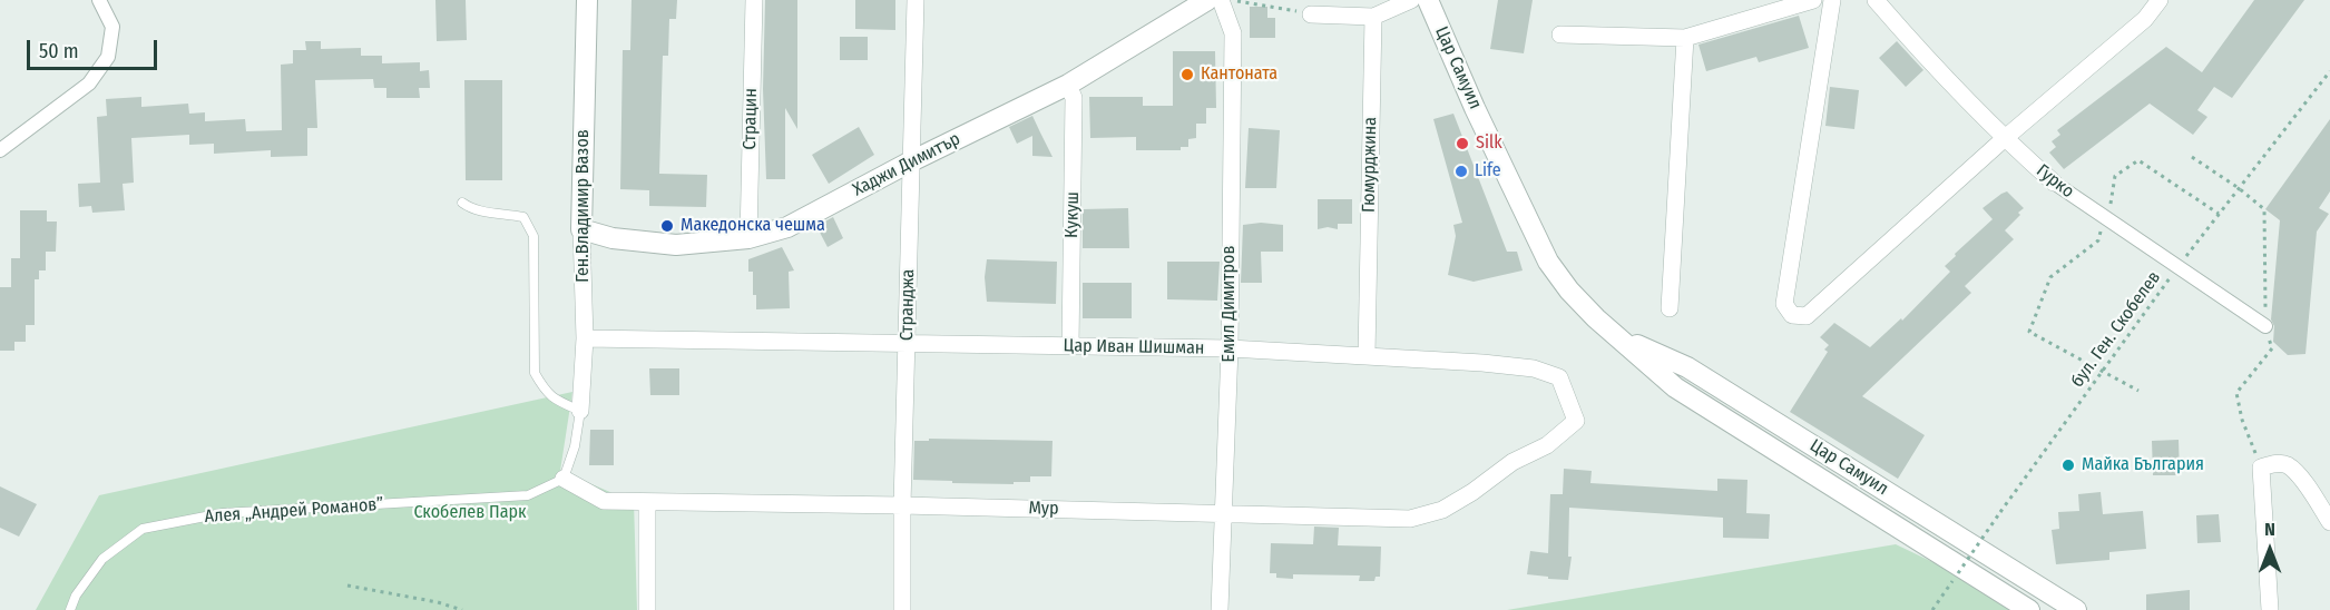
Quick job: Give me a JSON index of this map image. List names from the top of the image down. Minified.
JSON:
{"streets":{"street":["Цар Самуил","Страцин","Хаджи Димитър","Гюмурджина","Гурко","Ген.Владимир Вазов","Кукуш","Емил Димитров","Странджа","Цар Иван Шишман","Мур"],"lane":["Алея „Андрей Романов”"],"path":["бул. Ген. Скобелев"]},"crossings":[["Страцин","Хаджи Димитър"],["Хаджи Димитър","Ген.Владимир Вазов"],["Хаджи Димитър","Кукуш"],["Хаджи Димитър","Странджа"],["Гюмурджина","Цар Иван Шишман"],["Гурко","бул. Ген. Скобелев"],["Ген.Владимир Вазов","Цар Иван Шишман"],["Кукуш","Цар Иван Шишман"],["Емил Димитров","Цар Иван Шишман"],["Емил Димитров","Мур"],["Странджа","Цар Иван Шишман"],["Странджа","Мур"],["Цар Иван Шишман","Мур"],["Мур","Алея „Андрей Романов”"]],"parks":["Скобелев Парк"],"places":["Кантоната","Silk","Life","Македонска чешма","Майка България"],"scale_bar":"50 m","north":"top"}
